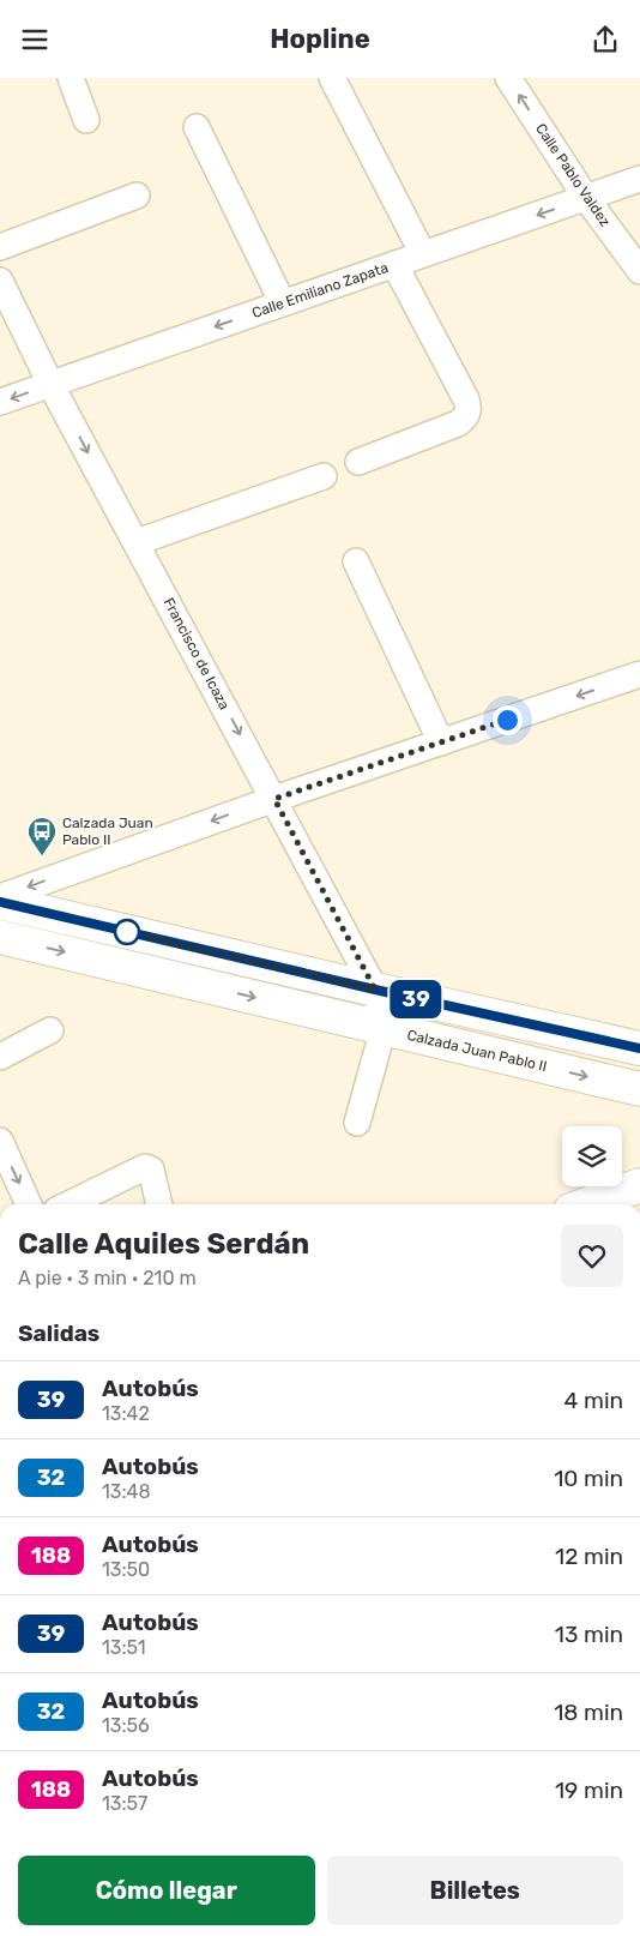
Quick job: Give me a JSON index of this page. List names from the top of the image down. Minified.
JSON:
{"streets":{"main road":["Calzada Juan Pablo II"],"street":["Calle Pablo Valdez","Calle Emiliano Zapata","Francisco de Icaza"]},"crossings":[["Calle Pablo Valdez","Calle Emiliano Zapata"],["Calle Emiliano Zapata","Francisco de Icaza"],["Francisco de Icaza","Calzada Juan Pablo II"]],"places":{"bus stop":["Calzada Juan Pablo II"]},"lines":["bus line 39"],"page":{"header":"Hopline","on_map":"39","heading":[["Calle Aquiles Serdán","A pie · 3 min · 210 m"],"Salidas"],"list":[{"mark":"39","name":"Autobús","note":"13:42","value":"4 min"},{"mark":"32","name":"Autobús","note":"13:48","value":"10 min"},{"mark":"188","name":"Autobús","note":"13:50","value":"12 min"},{"mark":"39","name":"Autobús","note":"13:51","value":"13 min"},{"mark":"32","name":"Autobús","note":"13:56","value":"18 min"},{"mark":"188","name":"Autobús","note":"13:57","value":"19 min"}],"buttons":["Cómo llegar","Billetes"]}}
